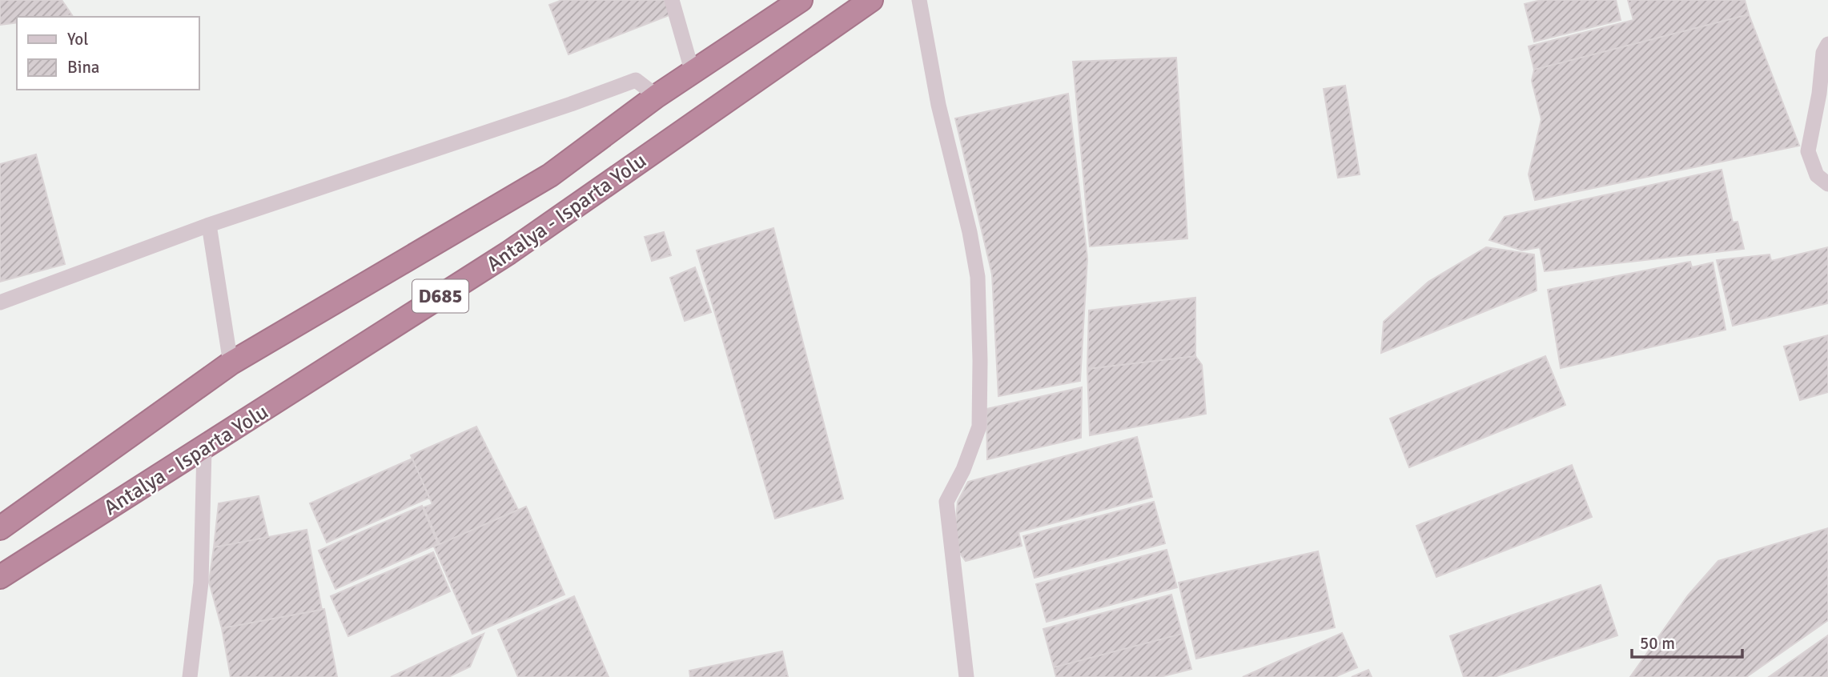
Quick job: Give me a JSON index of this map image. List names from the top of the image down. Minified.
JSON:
{"streets":{"highway":["Antalya - Isparta Yolu","D685"]},"legend":["Yol","Bina"],"scale_bar":"50 m"}
